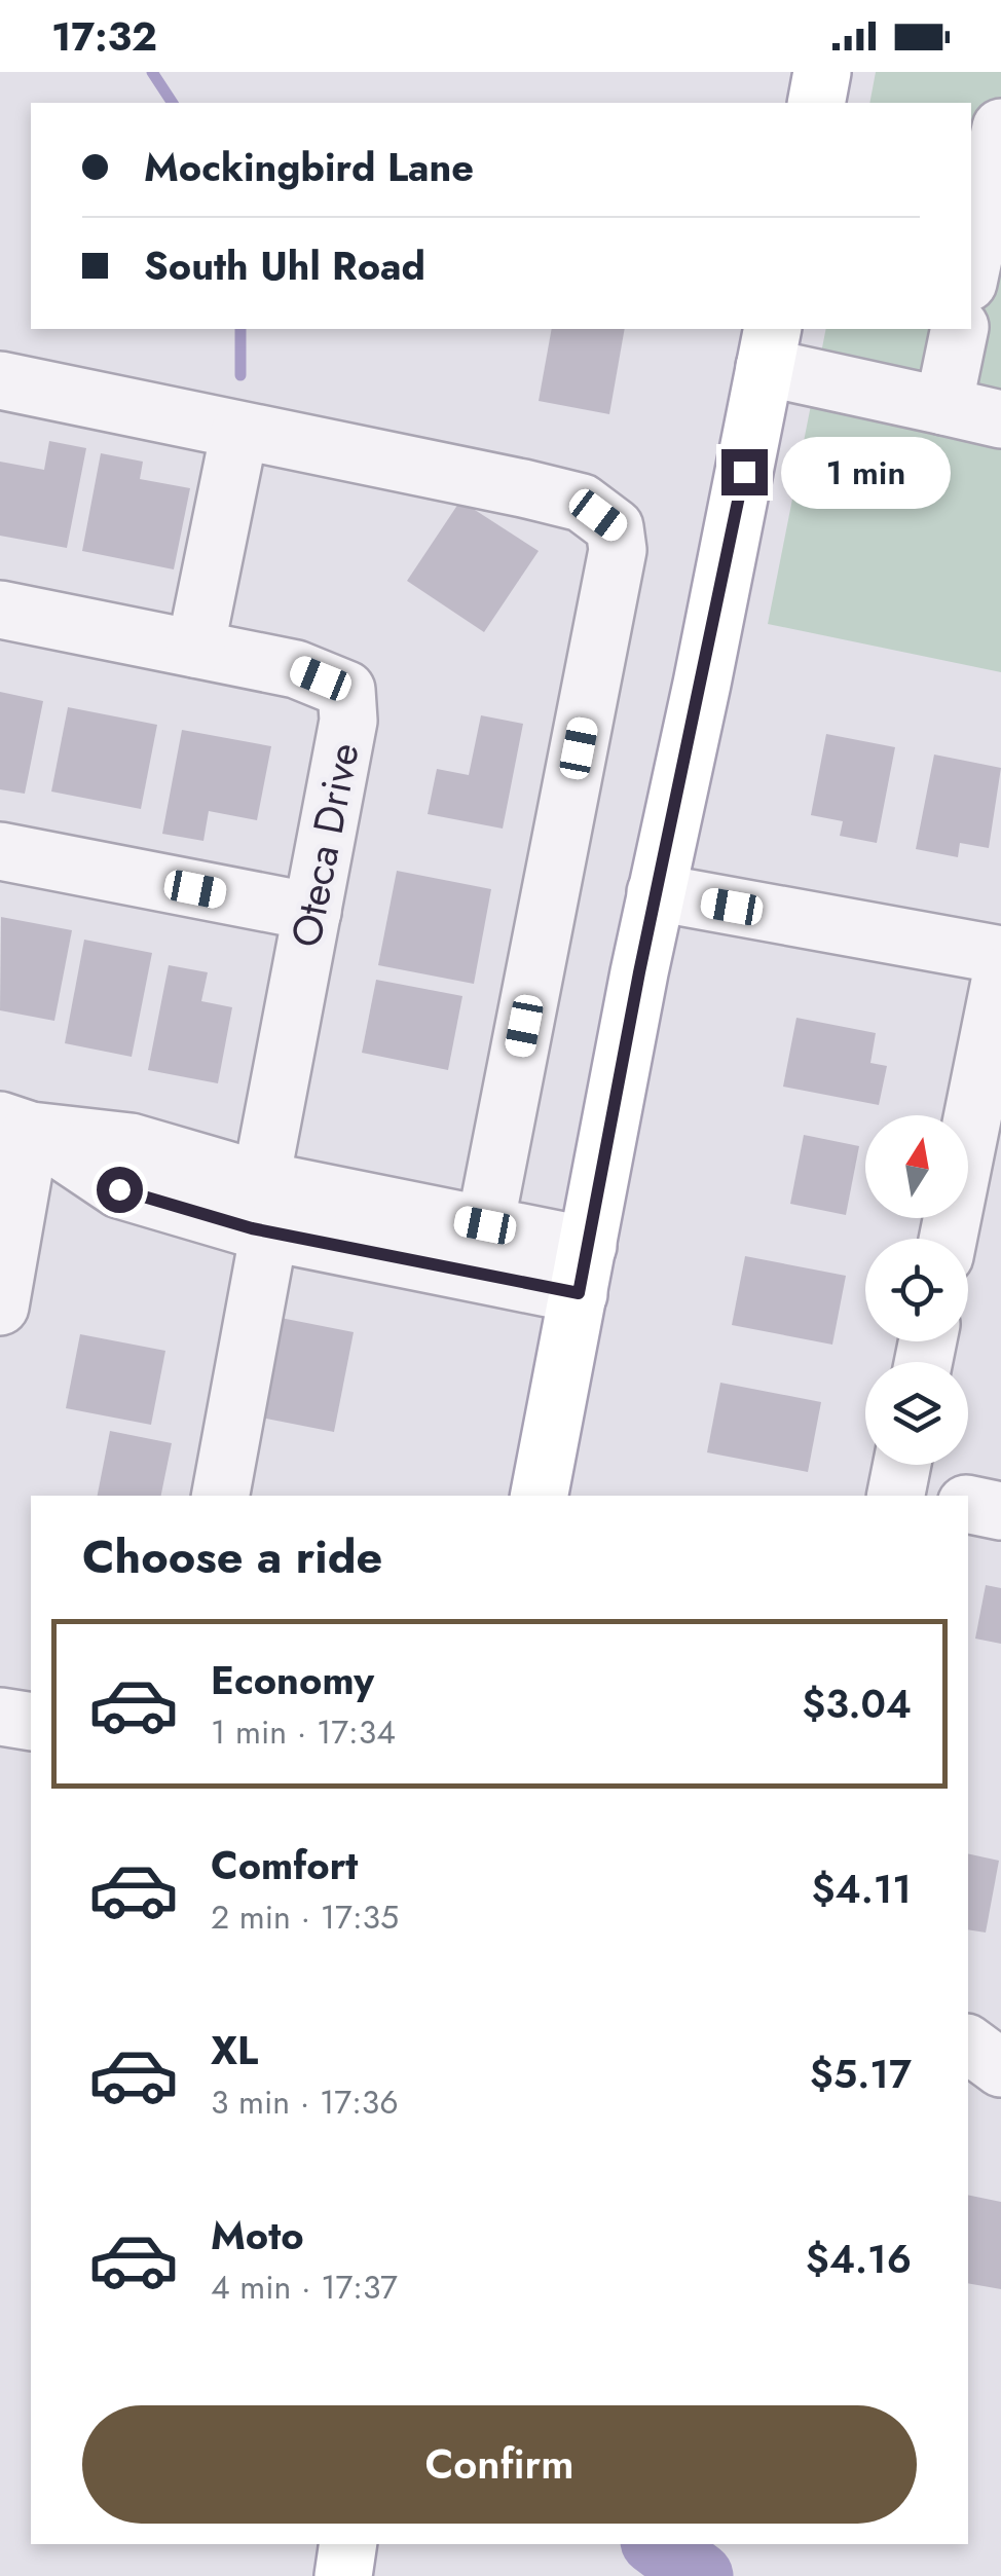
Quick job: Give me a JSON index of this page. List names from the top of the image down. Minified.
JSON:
{"streets":{"street":["Oteca Drive"]},"north":"top","page":{"status":"17:32","banner":["Mockingbird Lane","South Uhl Road"],"bubble":"1 min","heading":"Choose a ride","list":[{"name":"Economy","note":"1 min · 17:34","value":"$3.04"},{"name":"Comfort","note":"2 min · 17:35","value":"$4.11"},{"name":"XL","note":"3 min · 17:36","value":"$5.17"},{"name":"Moto","note":"4 min · 17:37","value":"$4.16"}],"buttons":"Confirm"}}
